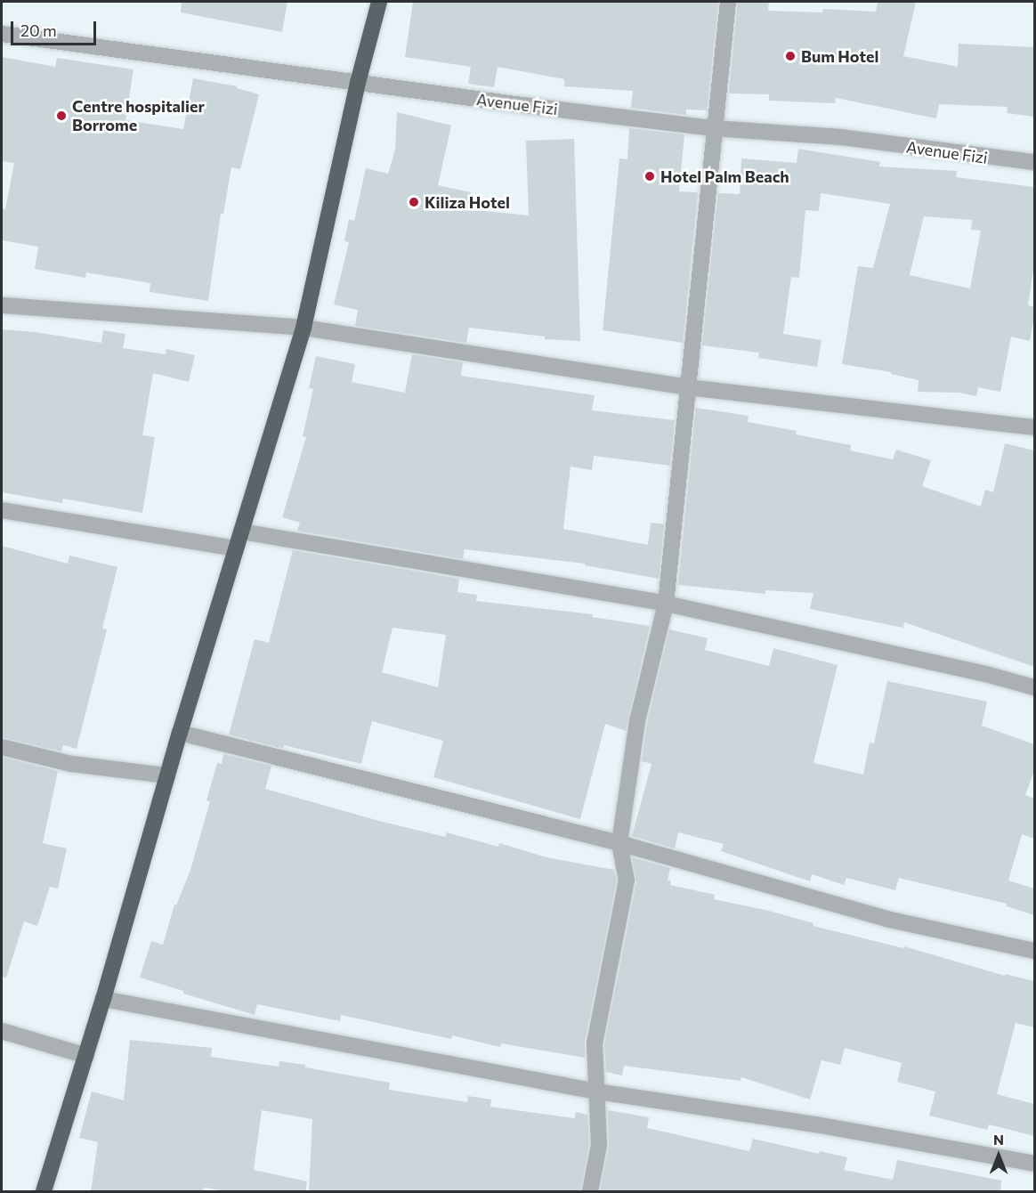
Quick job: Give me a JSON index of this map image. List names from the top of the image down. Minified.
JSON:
{"streets":{"street":["Avenue Fizi"]},"places":["Bum Hotel","Centre hospitalier Borrome","Hotel Palm Beach","Kiliza Hotel"],"scale_bar":"20 m","north":"top"}
